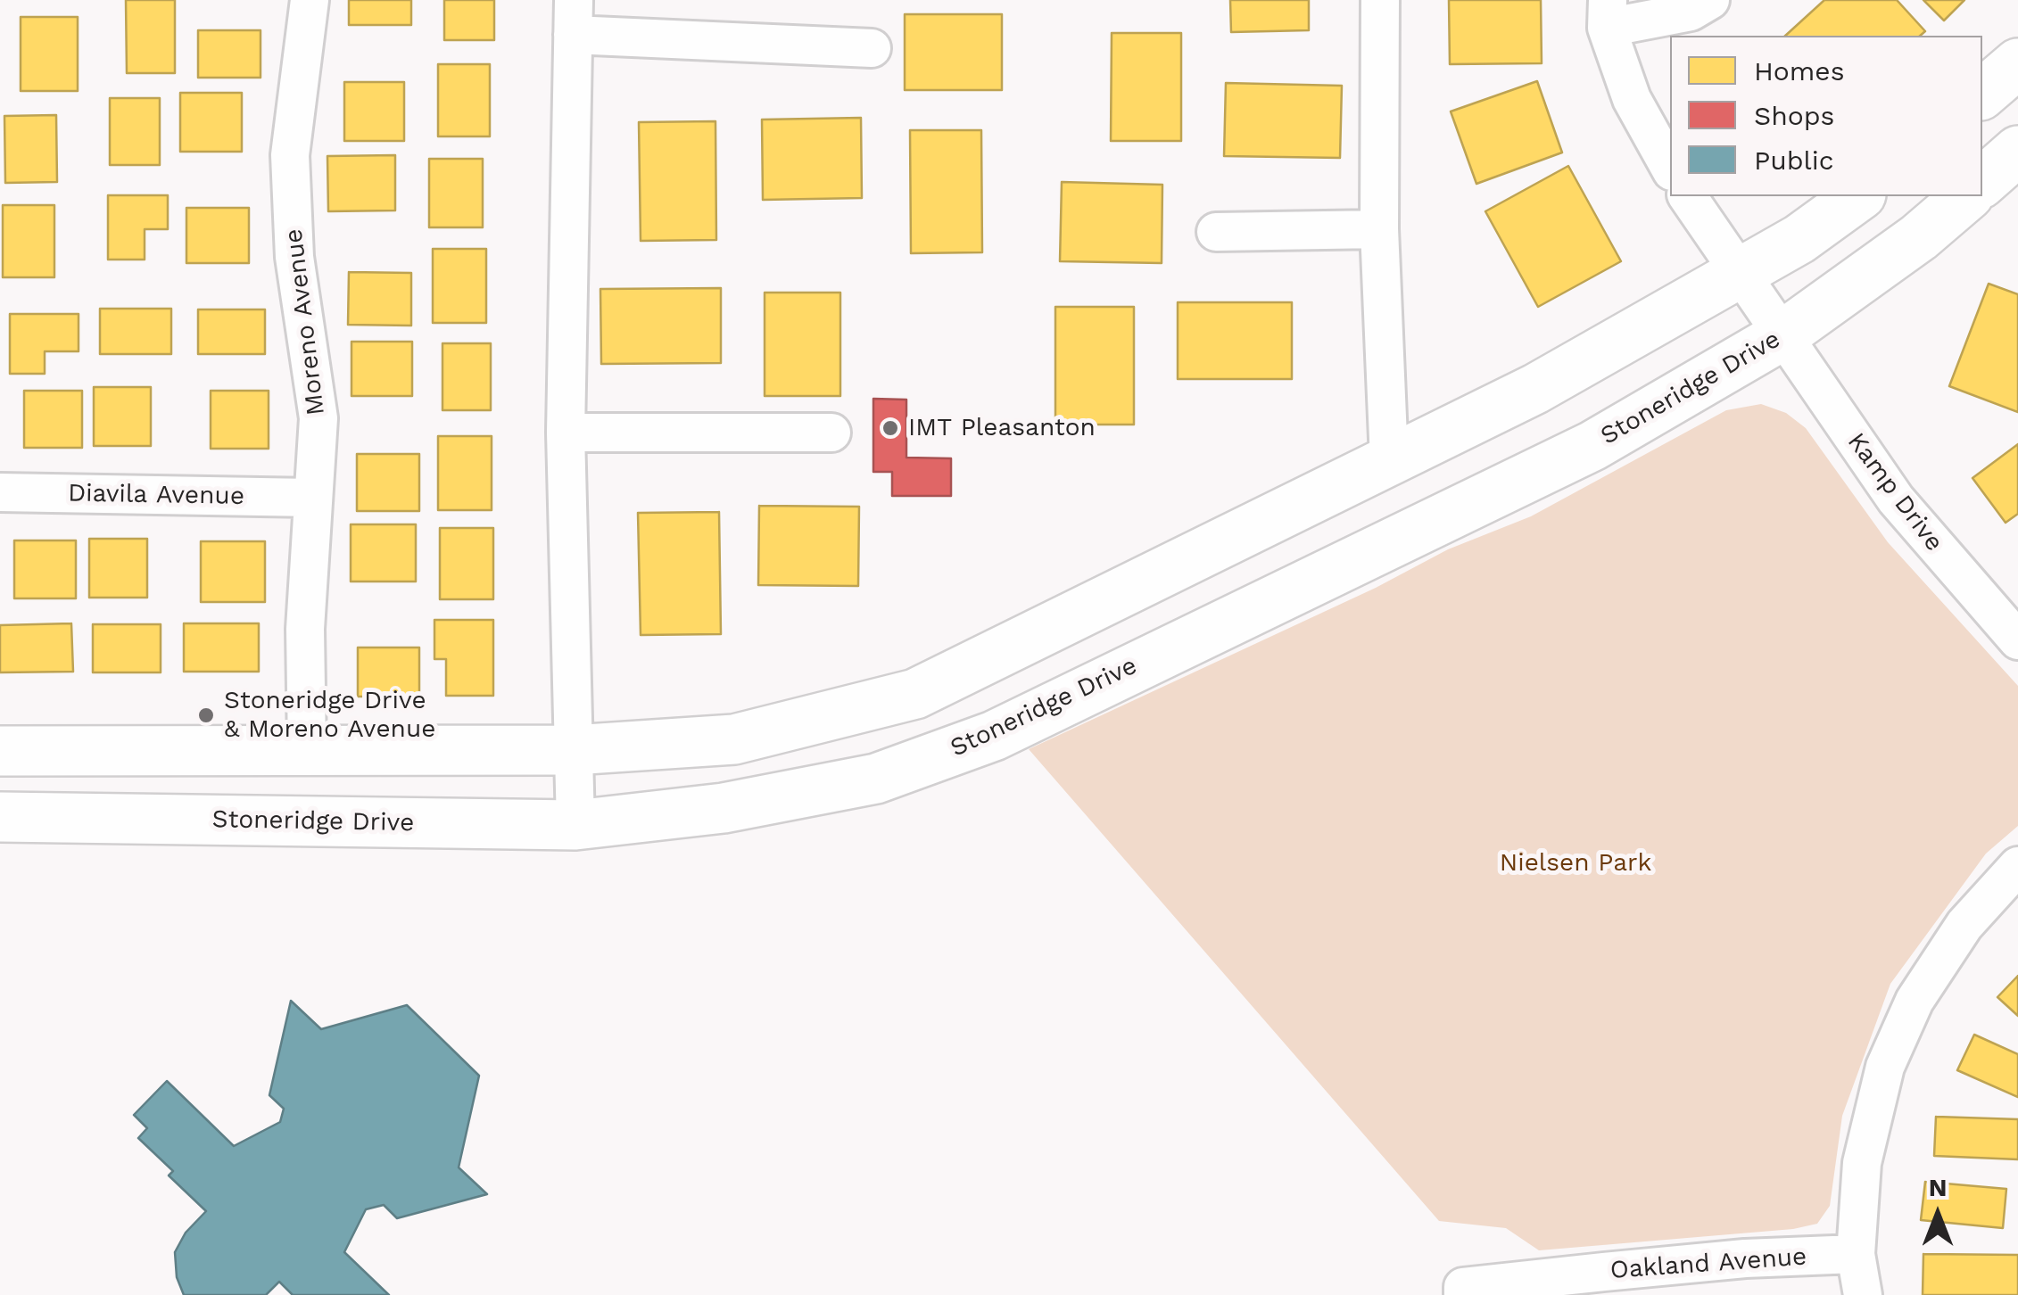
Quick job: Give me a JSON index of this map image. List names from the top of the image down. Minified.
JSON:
{"streets":{"main road":["Stoneridge Drive"],"street":["Moreno Avenue","Kamp Drive","Diavila Avenue","Oakland Avenue"]},"crossings":[["Moreno Avenue","Diavila Avenue"],["Stoneridge Drive","Kamp Drive"]],"parks":["Nielsen Park"],"places":["IMT Pleasanton","Stoneridge Drive & Moreno Avenue"],"legend":["Homes","Shops","Public"],"north":"top"}
